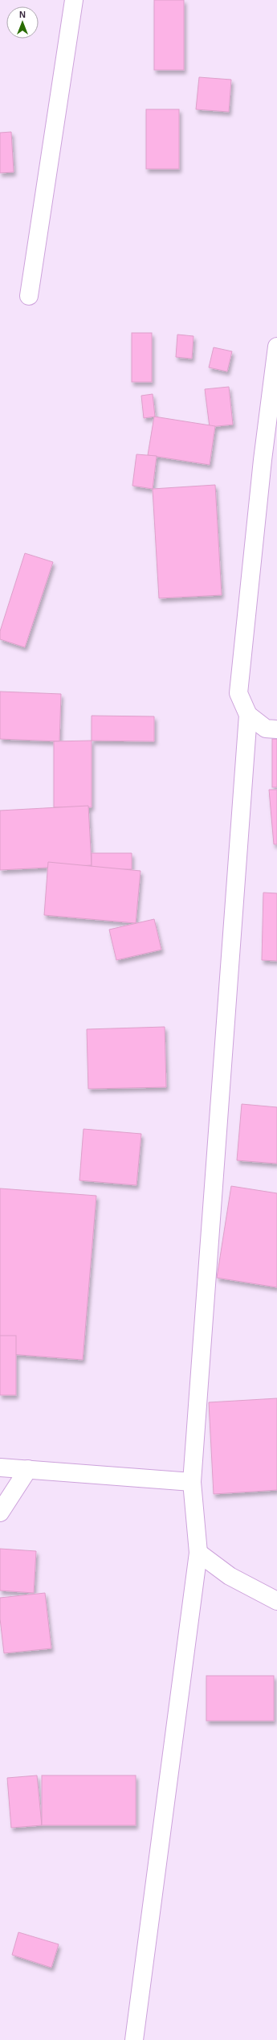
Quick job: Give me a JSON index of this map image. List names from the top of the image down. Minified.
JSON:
{"north":"top"}
